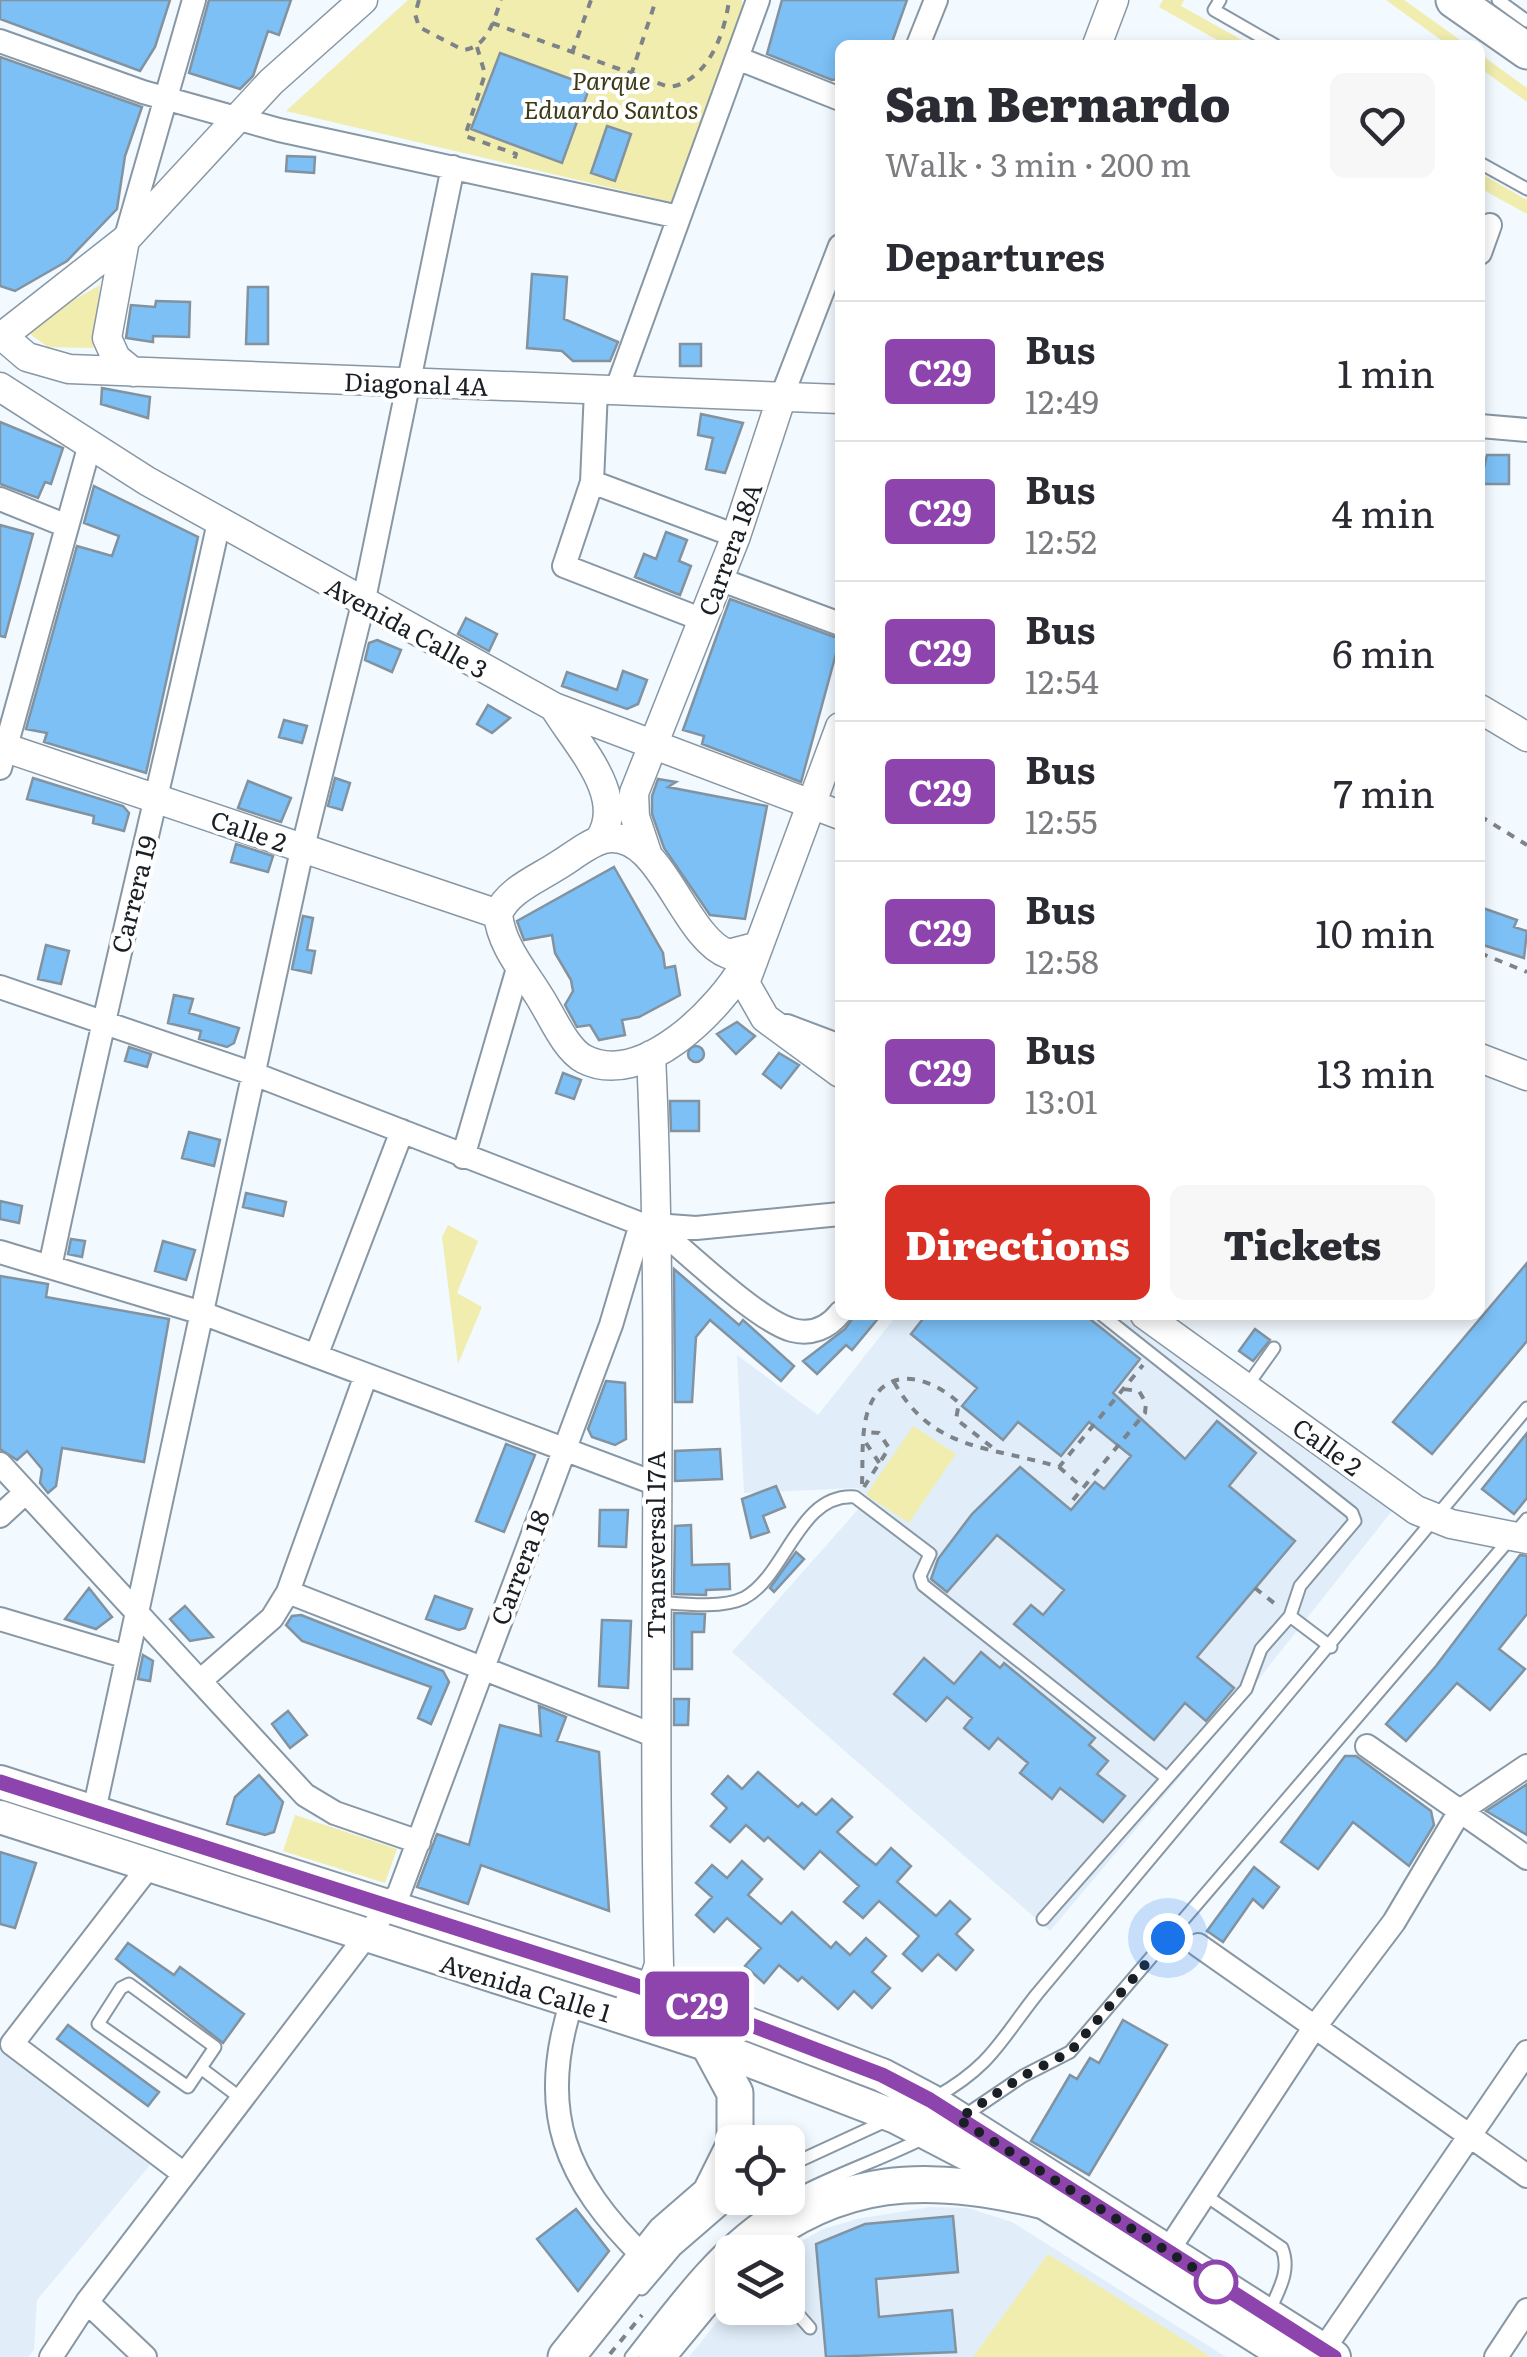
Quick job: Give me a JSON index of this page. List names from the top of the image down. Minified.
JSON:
{"streets":{"main road":["Avenida Calle 1"],"street":["Diagonal 4A","Carrera 18A","Avenida Calle 3","Calle 2","Carrera 19","Transversal 17A","Carrera 18"]},"crossings":[["Diagonal 4A","Carrera 18A"],["Carrera 18A","Avenida Calle 3"],["Carrera 18A","Calle 2"],["Carrera 18A","Transversal 17A"],["Avenida Calle 3","Carrera 19"],["Calle 2","Carrera 19"],["Calle 2","Transversal 17A"],["Transversal 17A","Carrera 18"],["Transversal 17A","Avenida Calle 1"],["Carrera 18","Avenida Calle 1"]],"parks":["Parque Eduardo Santos"],"lines":["bus line C29"],"page":{"on_map":"C29","heading":[["San Bernardo","Walk · 3 min · 200 m"],"Departures"],"list":[{"mark":"C29","name":"Bus","note":"12:49","value":"1 min"},{"mark":"C29","name":"Bus","note":"12:52","value":"4 min"},{"mark":"C29","name":"Bus","note":"12:54","value":"6 min"},{"mark":"C29","name":"Bus","note":"12:55","value":"7 min"},{"mark":"C29","name":"Bus","note":"12:58","value":"10 min"},{"mark":"C29","name":"Bus","note":"13:01","value":"13 min"}],"buttons":["Directions","Tickets"]}}
